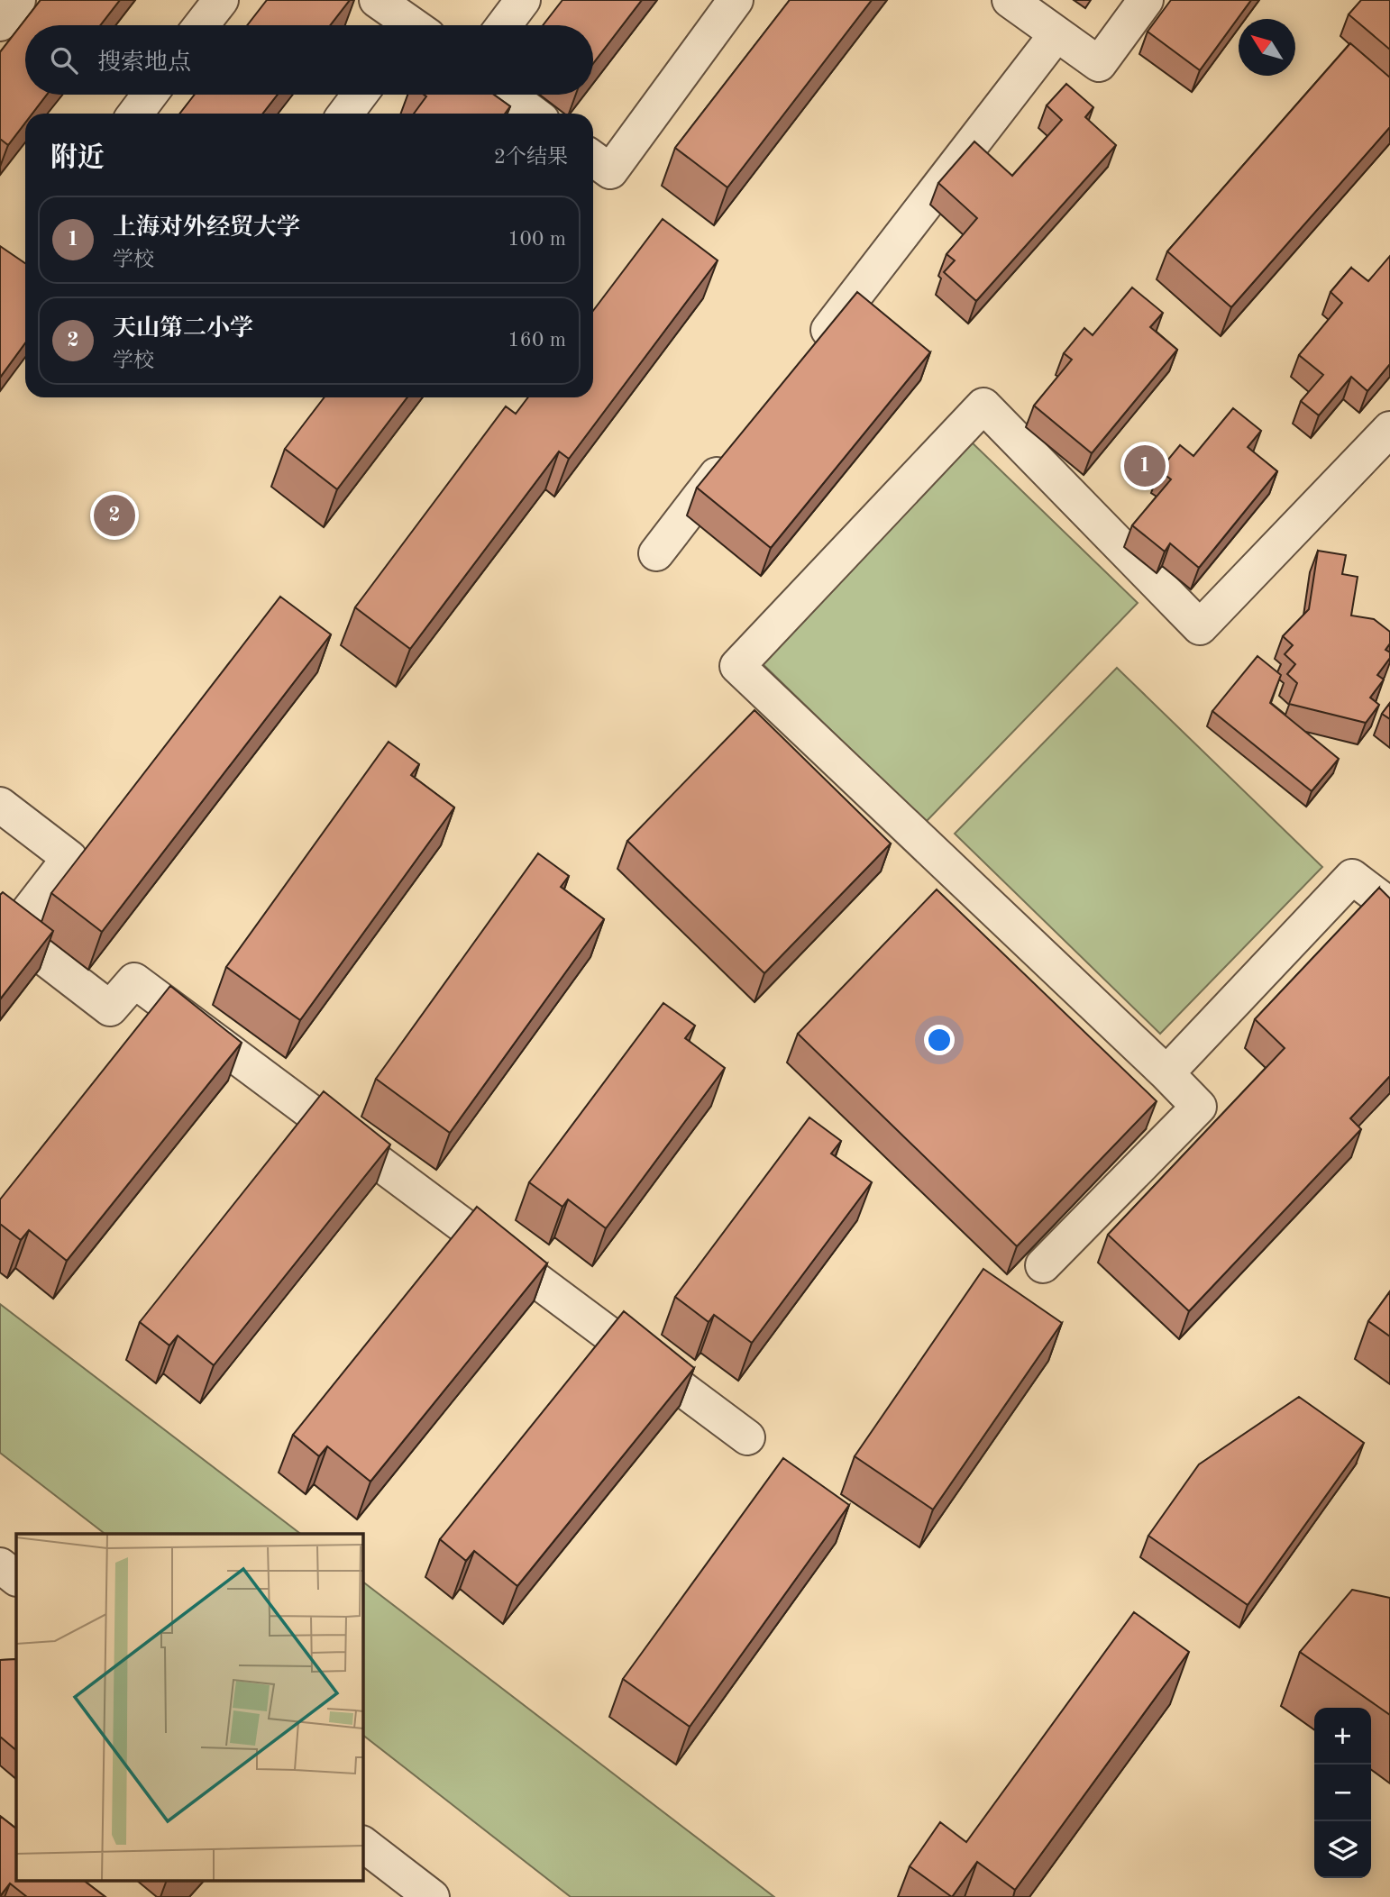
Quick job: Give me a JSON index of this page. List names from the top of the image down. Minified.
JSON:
{"north":"top left","page":{"search":"搜索地点","heading":["附近","2个结果"],"list":[{"mark":"1","name":"上海对外经贸大学","note":"学校","value":"100 m"},{"mark":"2","name":"天山第二小学","note":"学校","value":"160 m"}],"pins":["1","2"],"map_buttons":["+","−"]}}
